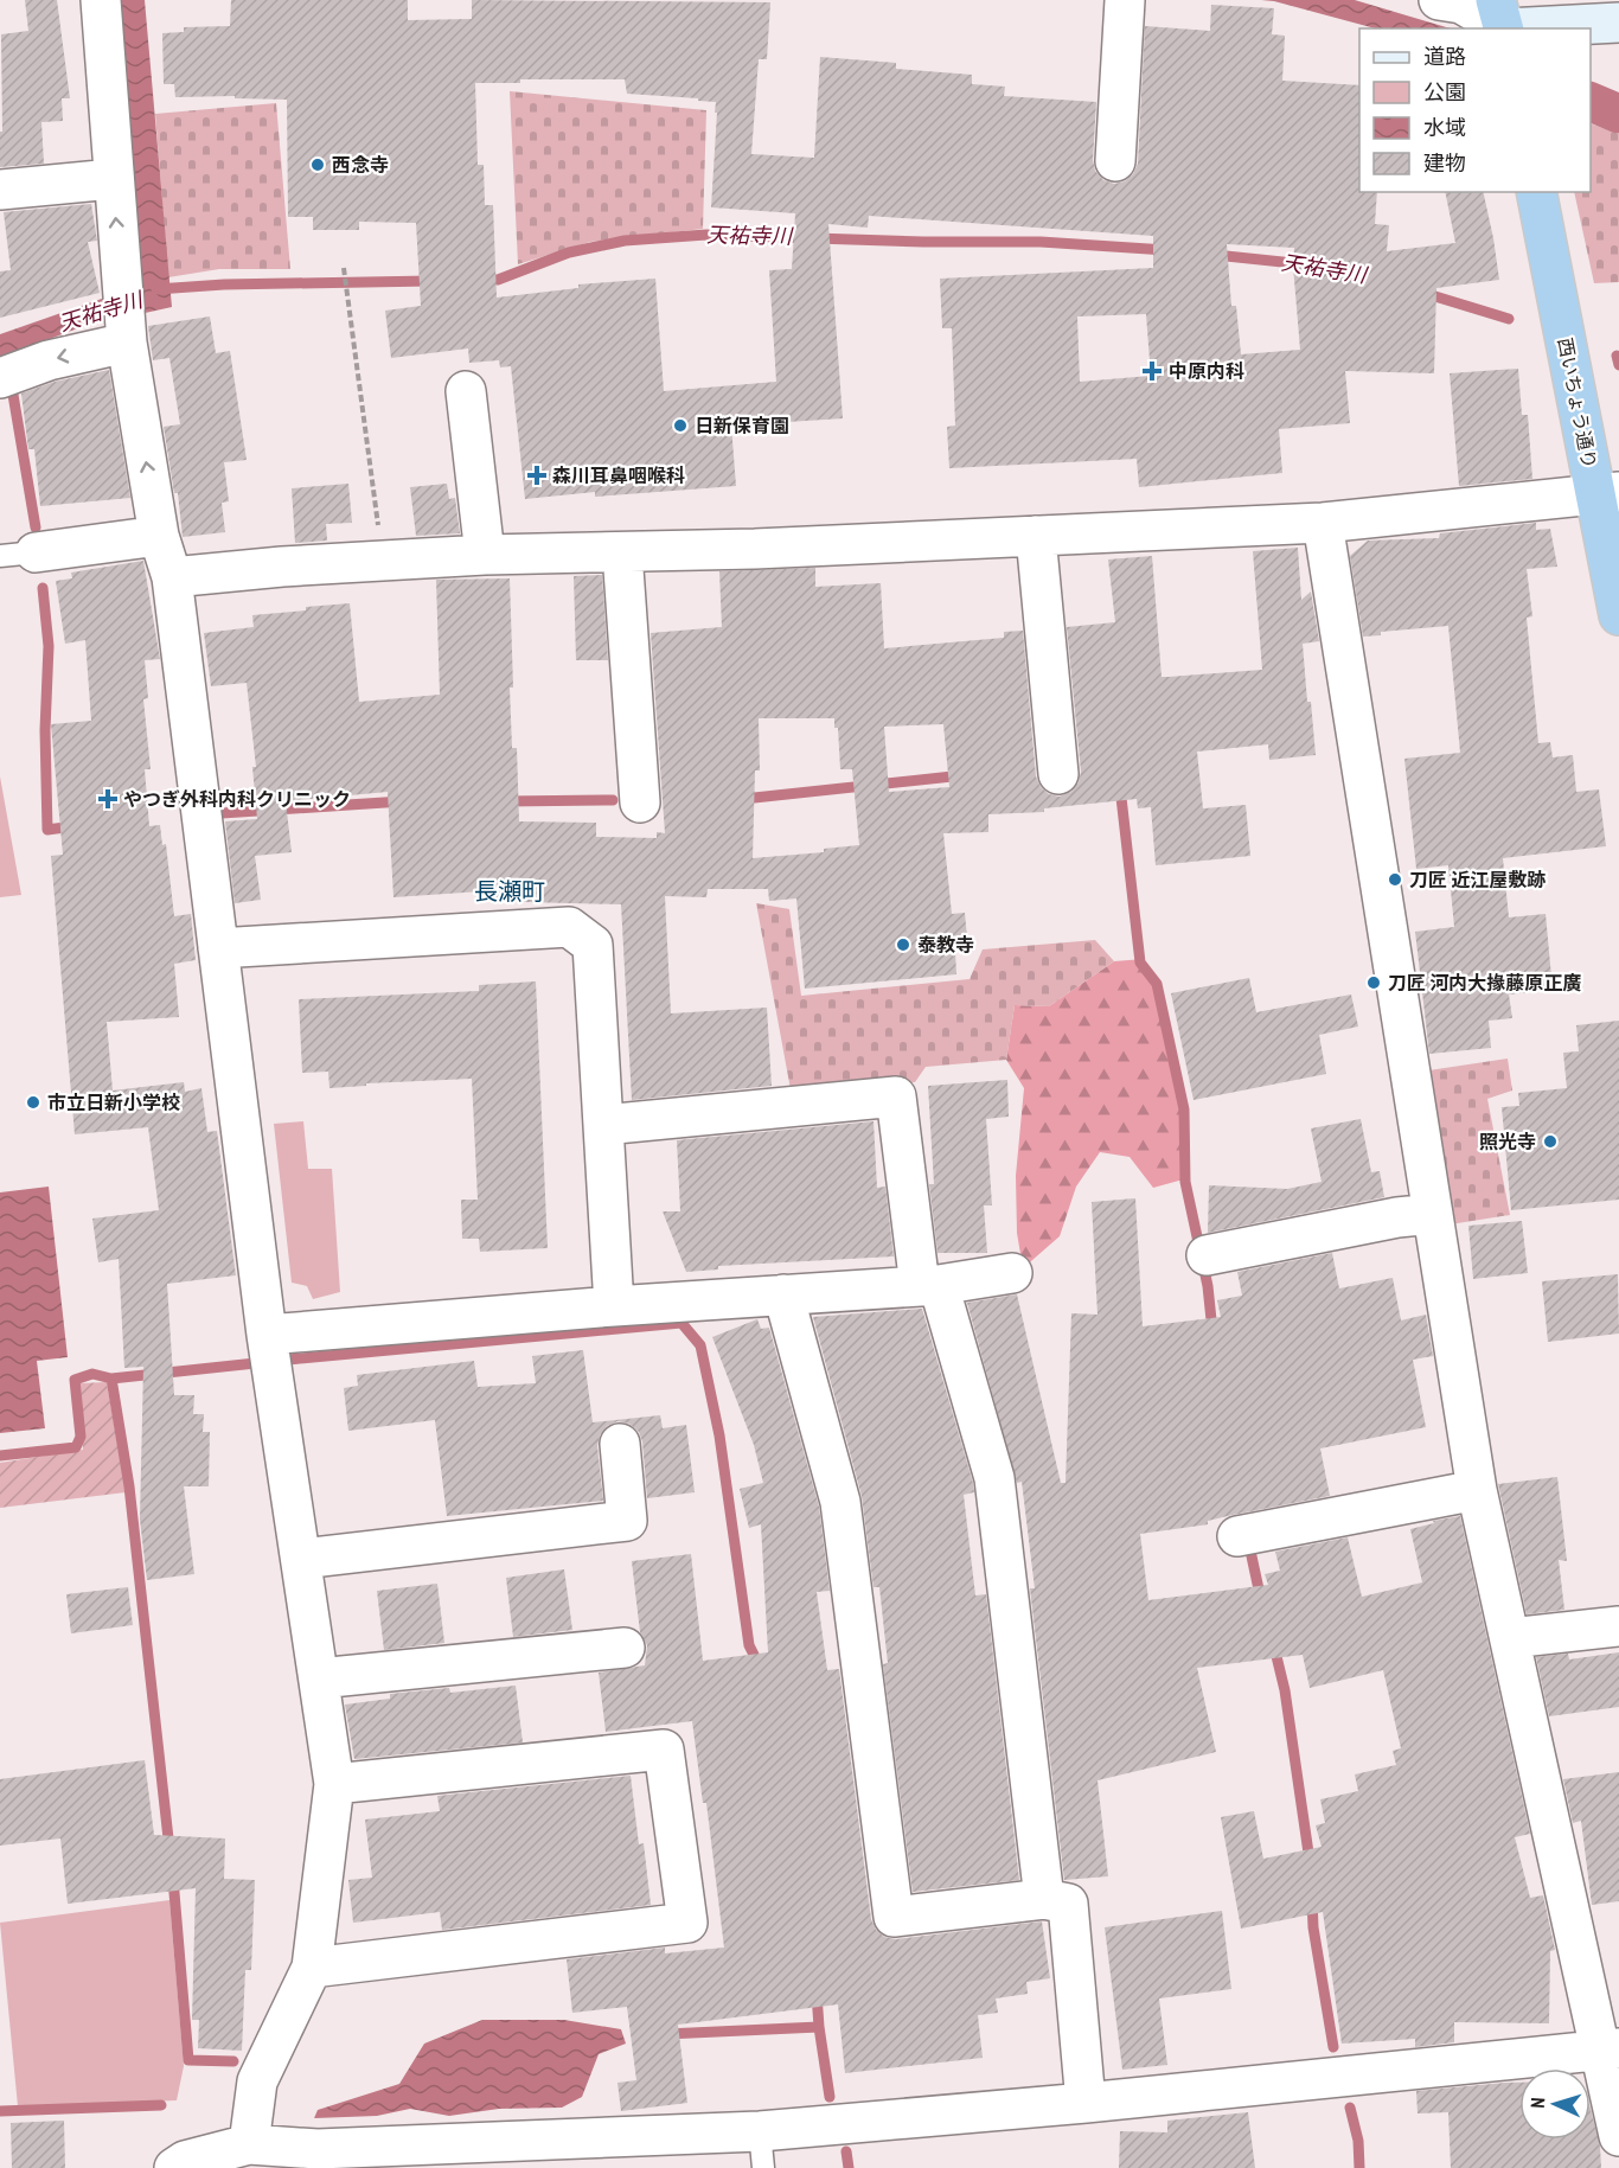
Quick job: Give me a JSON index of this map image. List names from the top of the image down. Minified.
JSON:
{"streets":{"highway":["西いちょう通り"]},"districts":["長瀬町"],"water":["天祐寺川"],"places":{"other":["西念寺","日新保育園","刀匠 近江屋敷跡","泰教寺","刀匠 河内大掾藤原正廣","市立日新小学校","照光寺"],"health":["中原内科","森川耳鼻咽喉科","やつぎ外科内科クリニック"]},"legend":["道路","公園","水域","建物"],"north":"left"}
